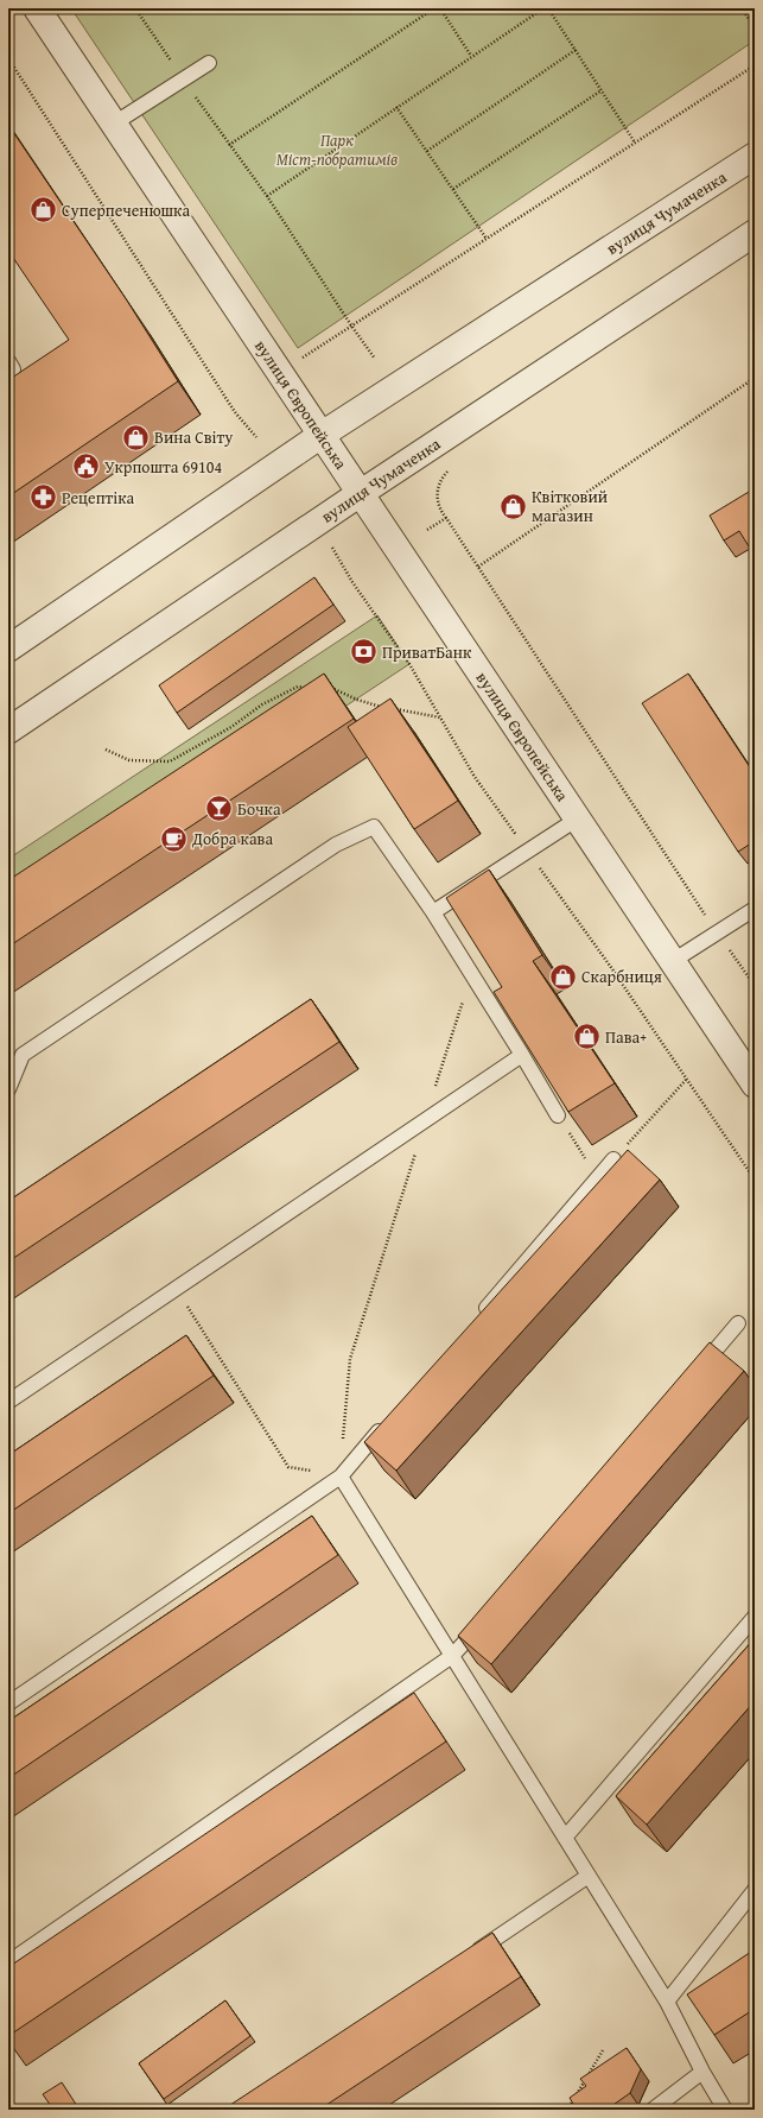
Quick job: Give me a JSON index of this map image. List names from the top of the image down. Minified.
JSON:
{"streets":{"street":["вулиця Чумаченка","вулиця Європейська"]},"crossings":[["вулиця Чумаченка","вулиця Європейська"]],"parks":["Парк Міст-побратимів"],"places":{"shop":["Суперпеченюшка","Вина Світу","Квітковий магазин","Скарбниця","Пава+"],"public building":["Укрпошта 69104"],"pharmacy":["Рецептіка"],"bank":["ПриватБанк"],"bar":["Бочка"],"cafe":["Добра кава"]}}
